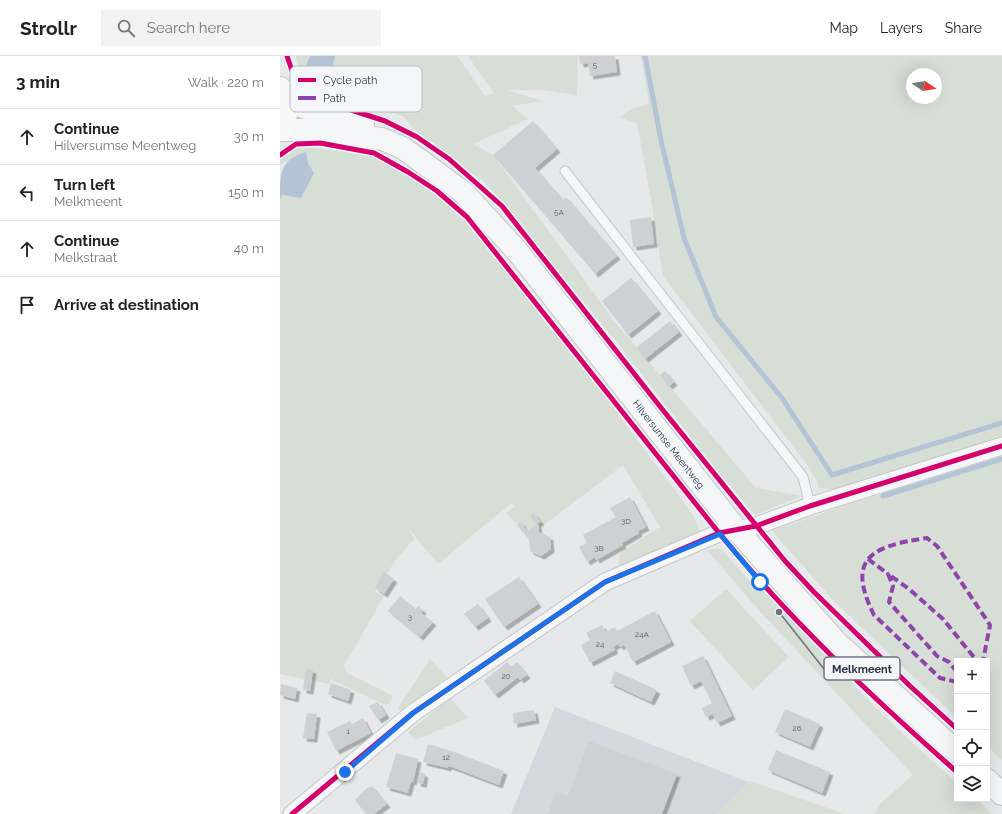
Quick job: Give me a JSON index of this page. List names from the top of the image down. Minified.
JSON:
{"streets":{"street":["Hilversumse Meentweg"]},"places":["Melkmeent"],"house_numbers":["5","5A","3D","3B","3","24A","24","20","26","1","12"],"legend":["Cycle path","Path"],"north":"right","page":{"header":"Strollr","search":"Search here","nav":["Map","Layers","Share"],"heading":["3 min","Walk · 220 m"],"list":[["Continue","Hilversumse Meentweg","30 m"],["Turn left","Melkmeent","150 m"],["Continue","Melkstraat","40 m"],"Arrive at destination"],"map_buttons":["+","−"]}}
